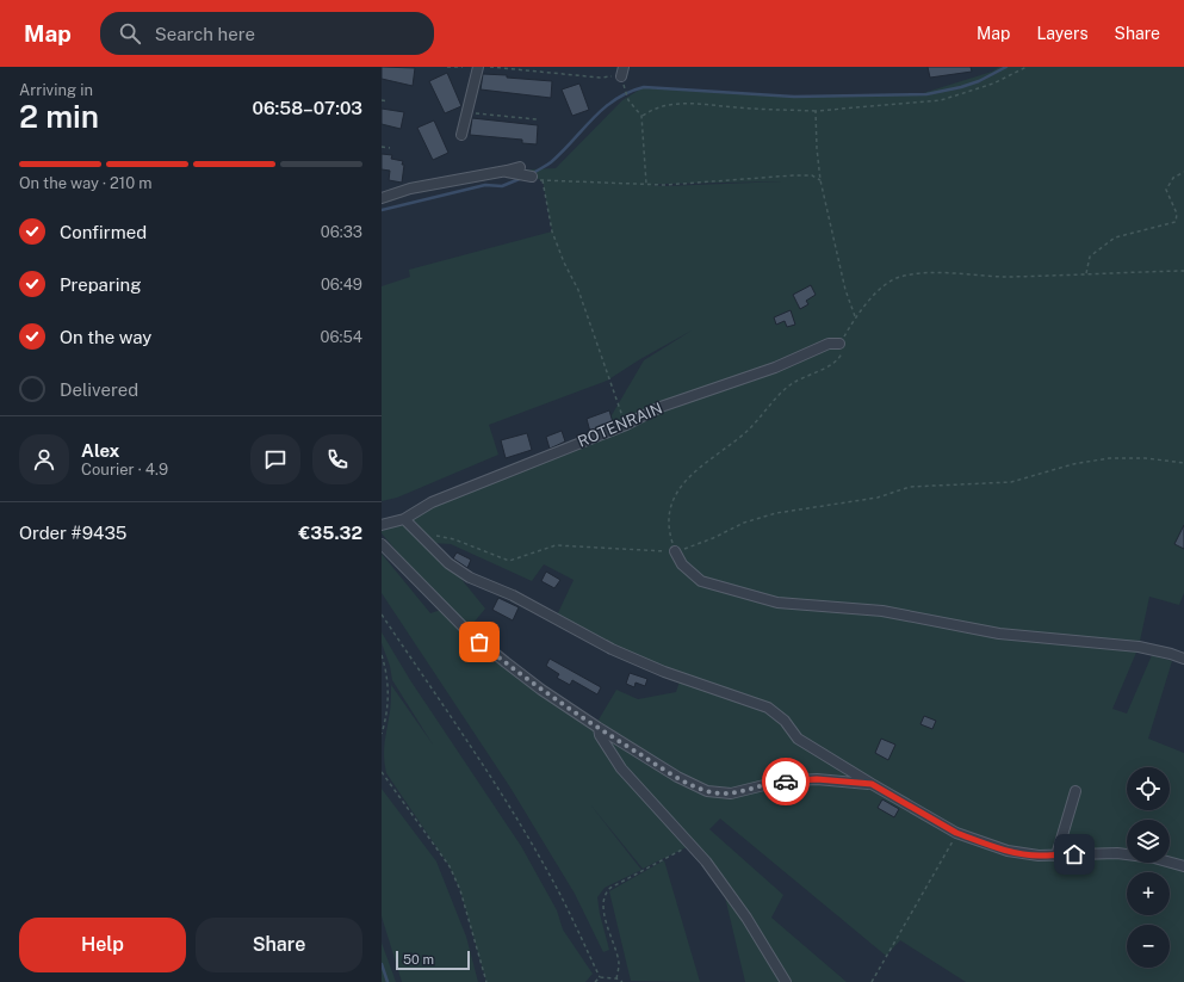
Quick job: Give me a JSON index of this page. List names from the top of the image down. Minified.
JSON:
{"streets":{"street":["ROTENRAIN"]},"scale_bar":"50 m","page":{"header":"Map","search":"Search here","nav":["Map","Layers","Share"],"heading":["2 min","Arriving in","06:58–07:03"],"panel":["Alex","Courier · 4.9","Order #9435","€35.32"],"bar":"On the way · 210 m","list":[["Confirmed","06:33"],["Preparing","06:49"],["On the way","06:54"],"Delivered"],"map_buttons":["+","−"],"buttons":["Help","Share"],"scale":"50 m"}}
